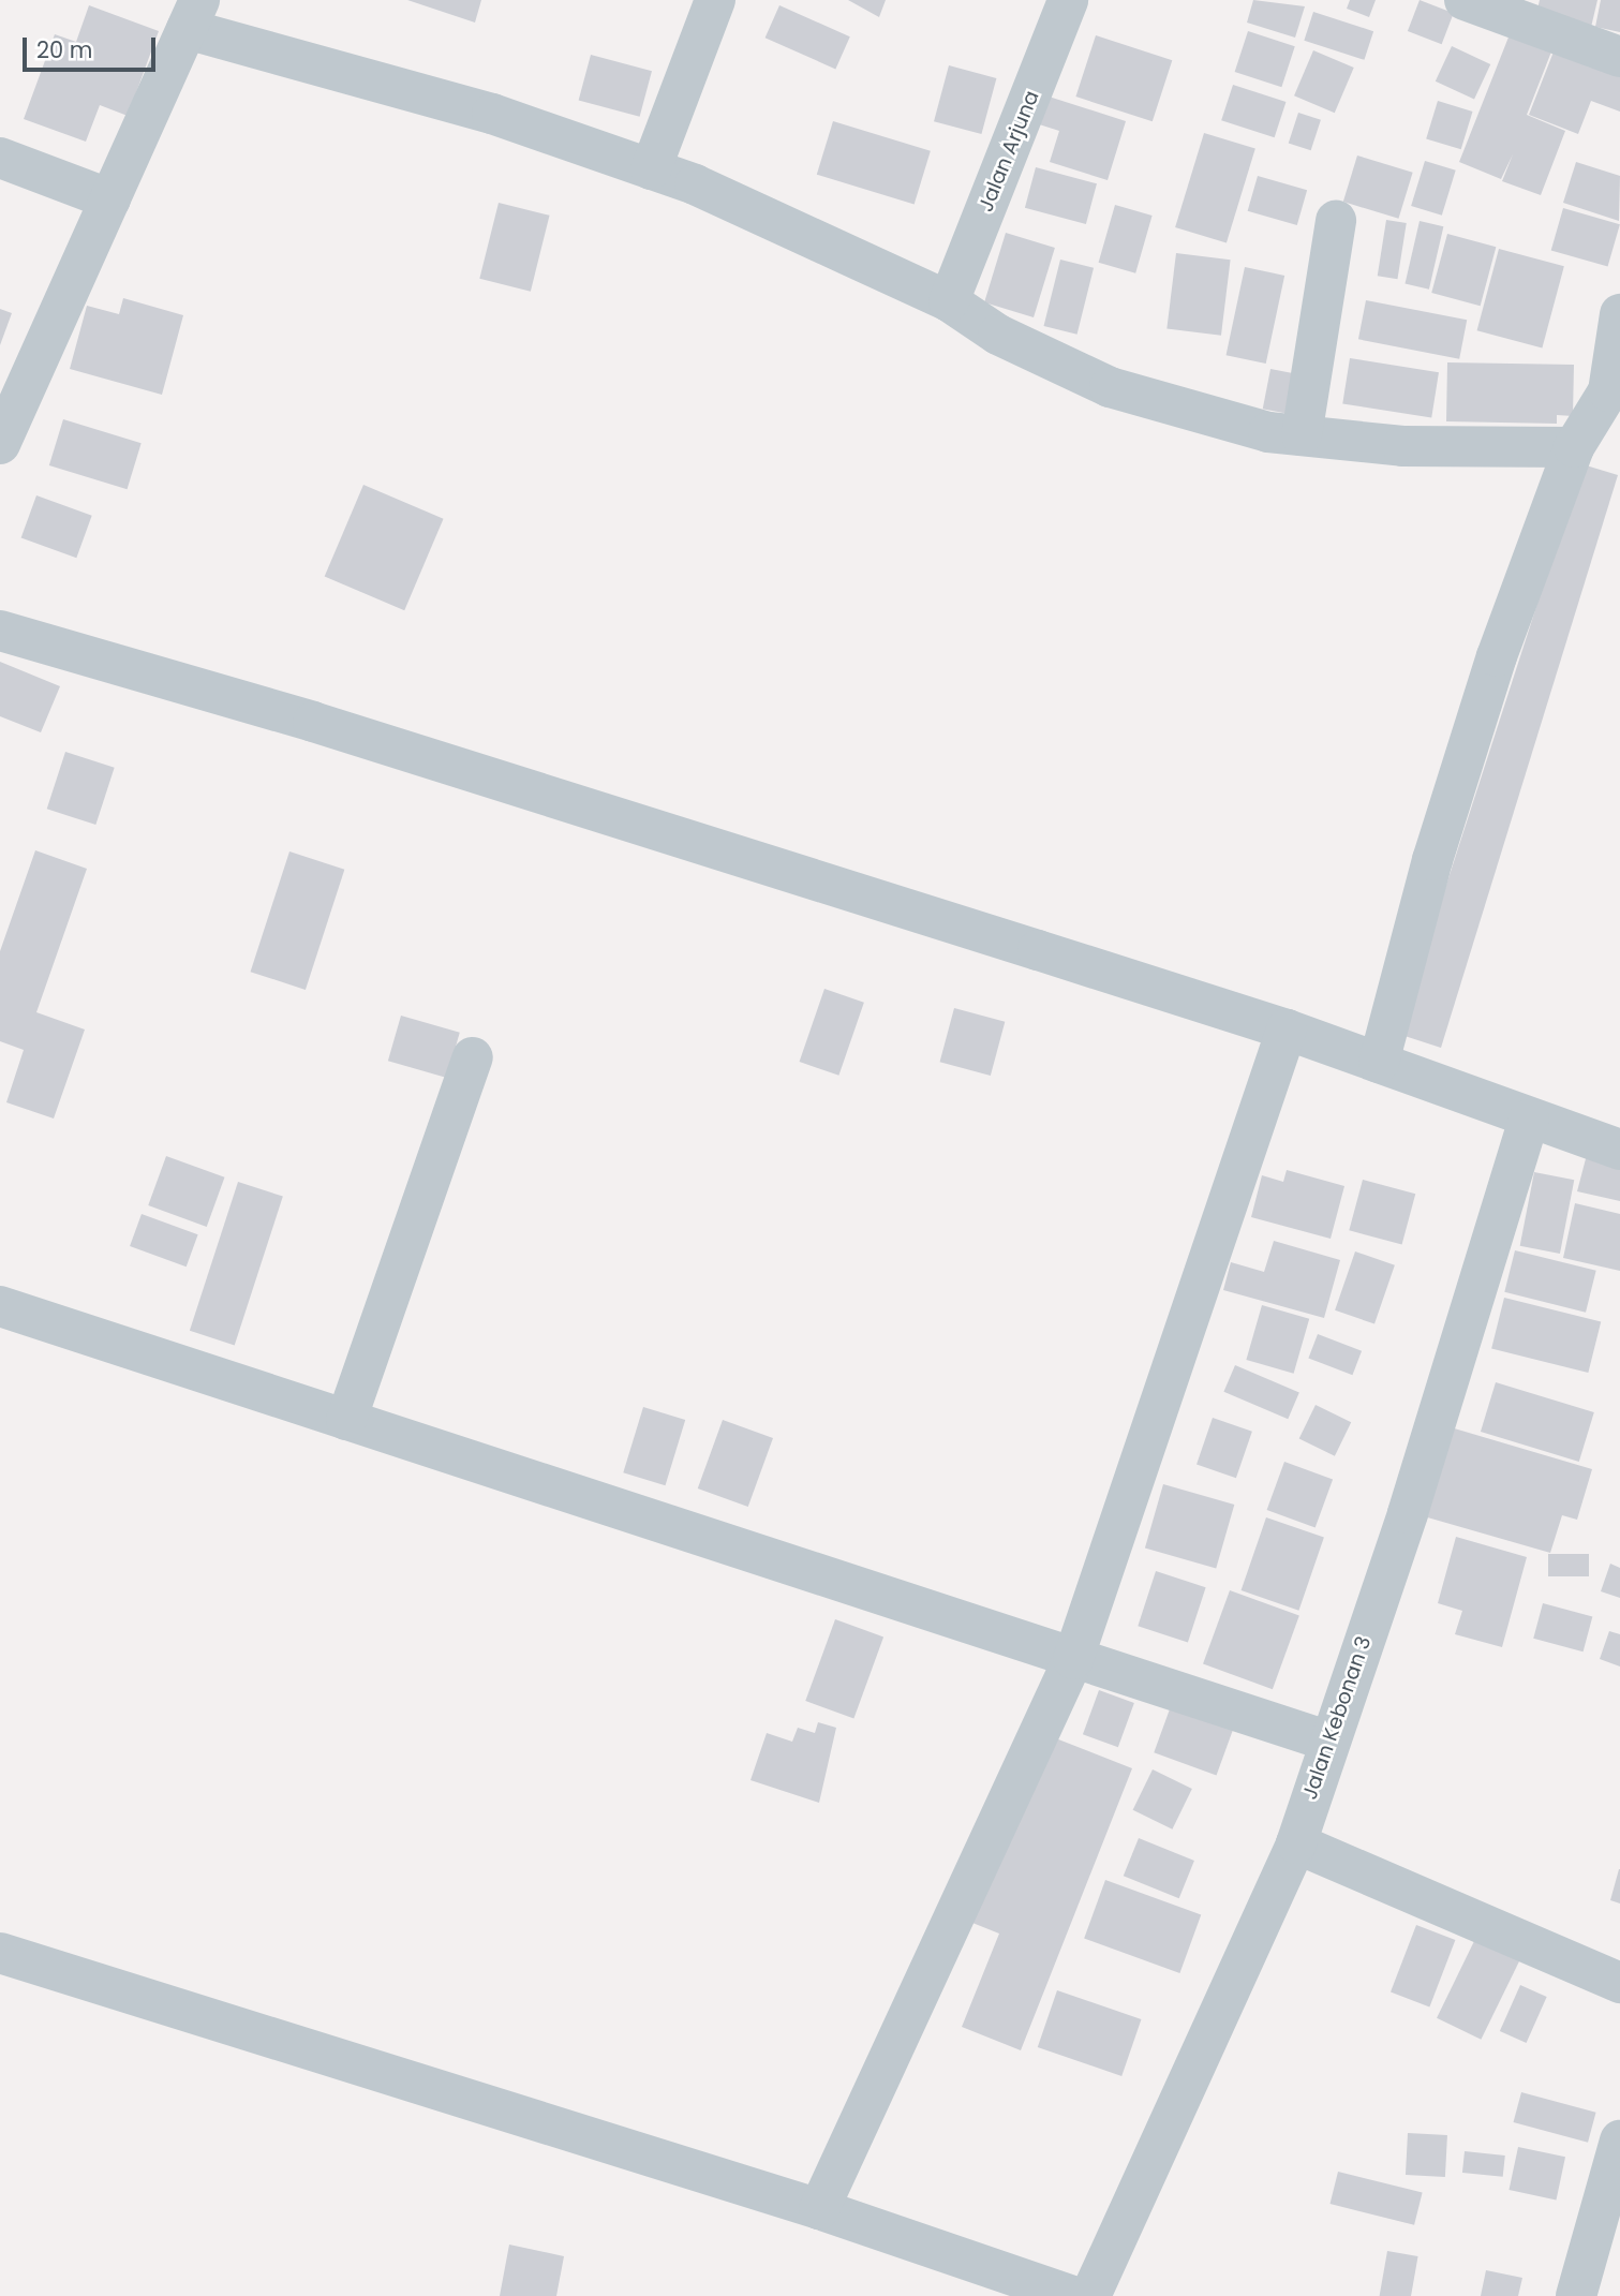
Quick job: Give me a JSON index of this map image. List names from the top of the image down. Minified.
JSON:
{"streets":{"street":["Jalan Arjuna","Jalan Kebonan 3"]},"scale_bar":"20 m"}
